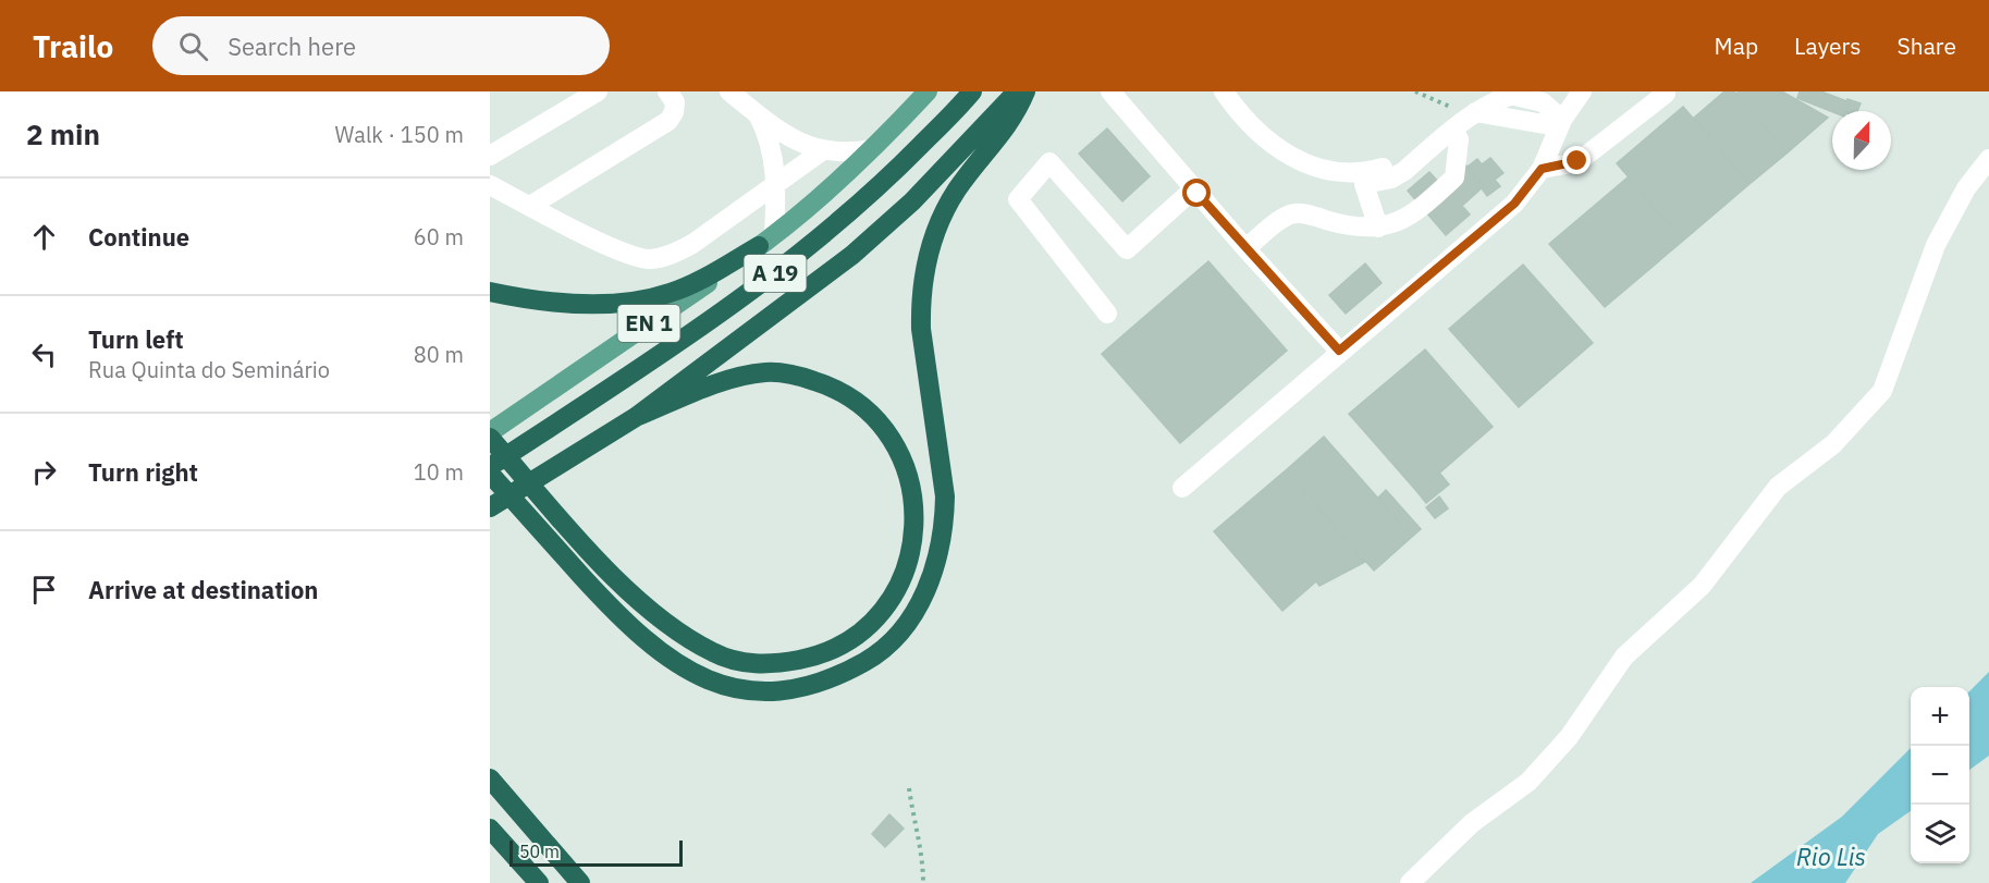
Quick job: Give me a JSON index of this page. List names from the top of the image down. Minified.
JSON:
{"streets":{"highway":["A 19"],"main road":["EN 1"]},"water":["Rio Lis"],"scale_bar":"50 m","north":"top","page":{"header":"Trailo","search":"Search here","nav":["Map","Layers","Share"],"heading":["2 min","Walk · 150 m"],"list":[["Continue","60 m"],["Turn left","Rua Quinta do Seminário","80 m"],["Turn right","10 m"],"Arrive at destination"],"map_buttons":["+","−"],"scale":"50 m"}}
